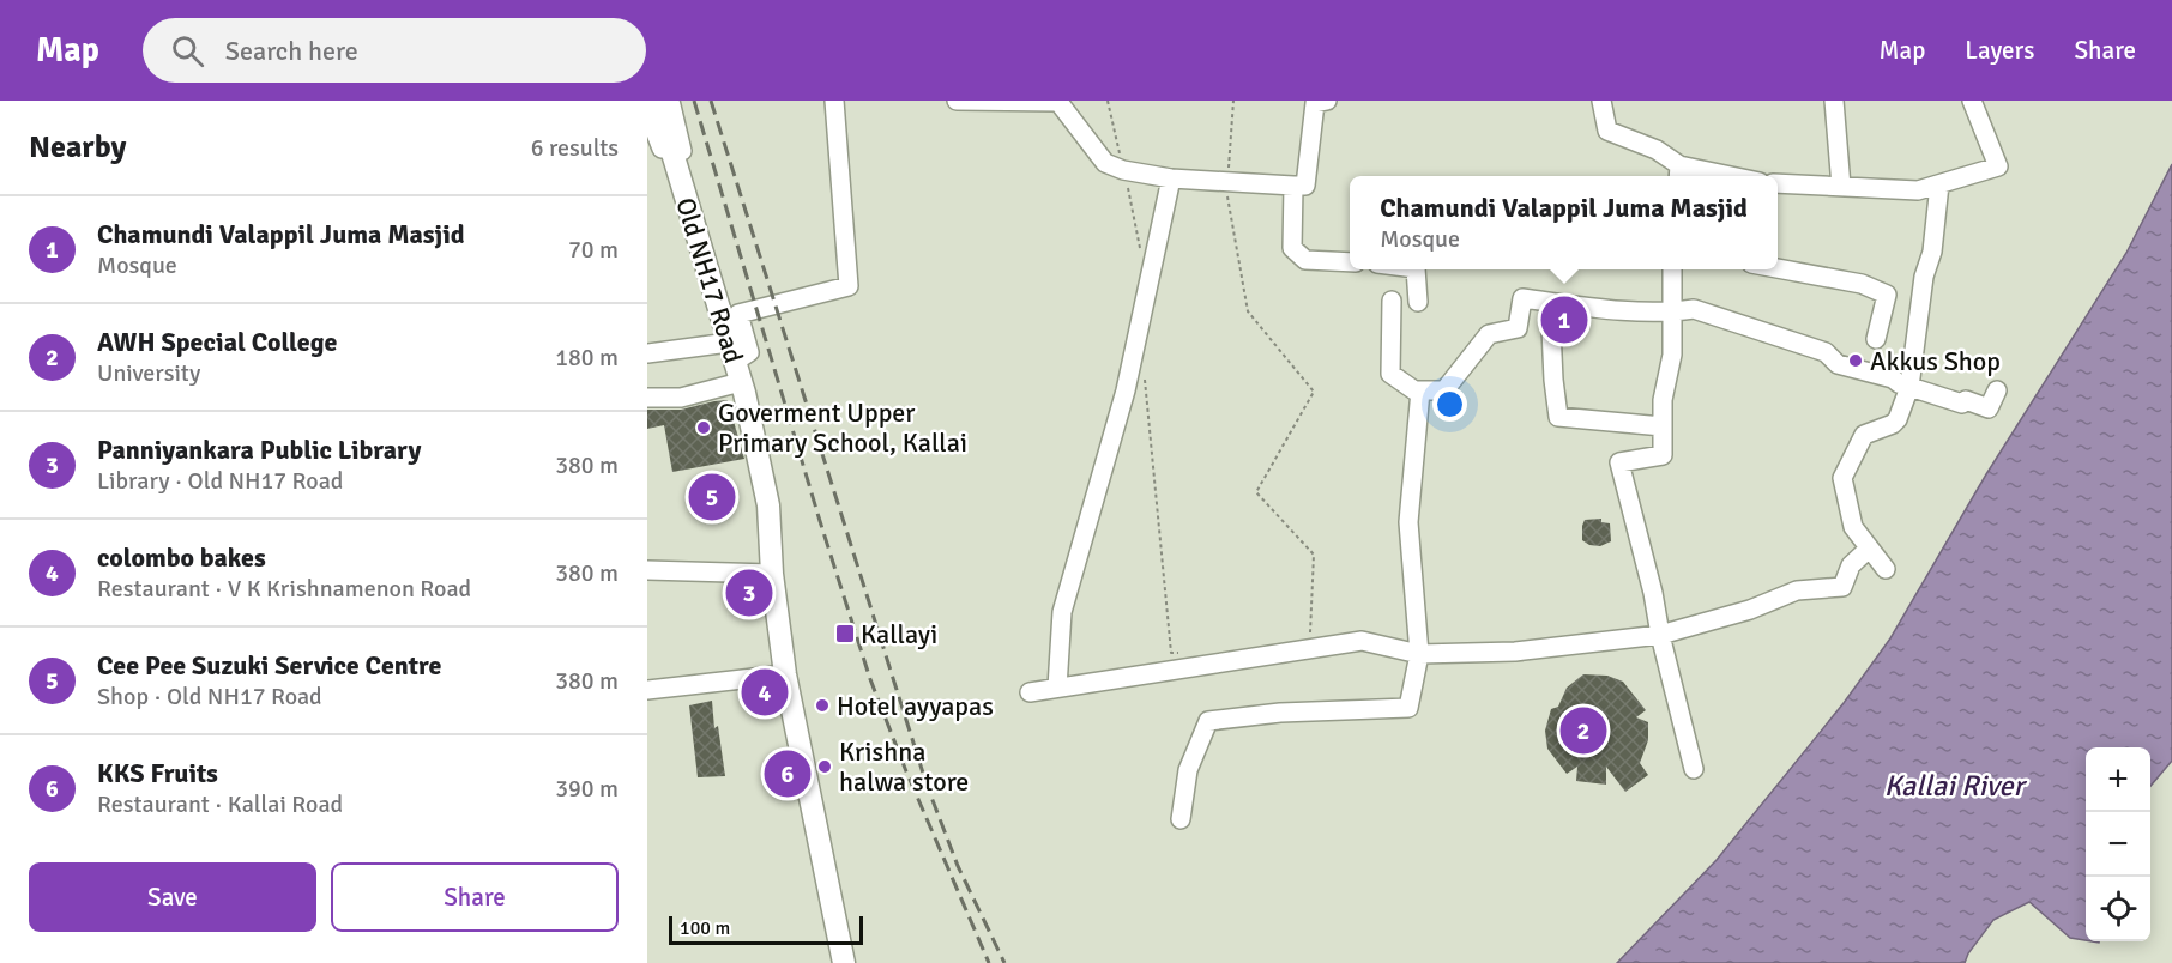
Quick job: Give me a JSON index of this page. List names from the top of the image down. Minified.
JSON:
{"streets":{"main road":["Old NH17 Road"]},"water":["Kallai River"],"places":{"other":["Akkus Shop","Goverment Upper Primary School, Kallai","Hotel ayyapas","Krishna halwa store"],"transit":["Kallayi"]},"scale_bar":"100 m","page":{"header":"Map","search":"Search here","nav":["Map","Layers","Share"],"heading":["Nearby","6 results"],"popup":["Chamundi Valappil Juma Masjid","Mosque"],"list":[{"mark":"1","name":"Chamundi Valappil Juma Masjid","note":"Mosque","value":"70 m"},{"mark":"2","name":"AWH Special College","note":"University","value":"180 m"},{"mark":"3","name":"Panniyankara Public Library","note":"Library · Old NH17 Road","value":"380 m"},{"mark":"4","name":"colombo bakes","note":"Restaurant · V K Krishnamenon Road","value":"380 m"},{"mark":"5","name":"Cee Pee Suzuki Service Centre","note":"Shop · Old NH17 Road","value":"380 m"},{"mark":"6","name":"KKS Fruits","note":"Restaurant · Kallai Road","value":"390 m"}],"pins":["1","5","3","4","2","6"],"map_buttons":["+","−"],"buttons":["Save","Share"],"scale":"100 m"}}
